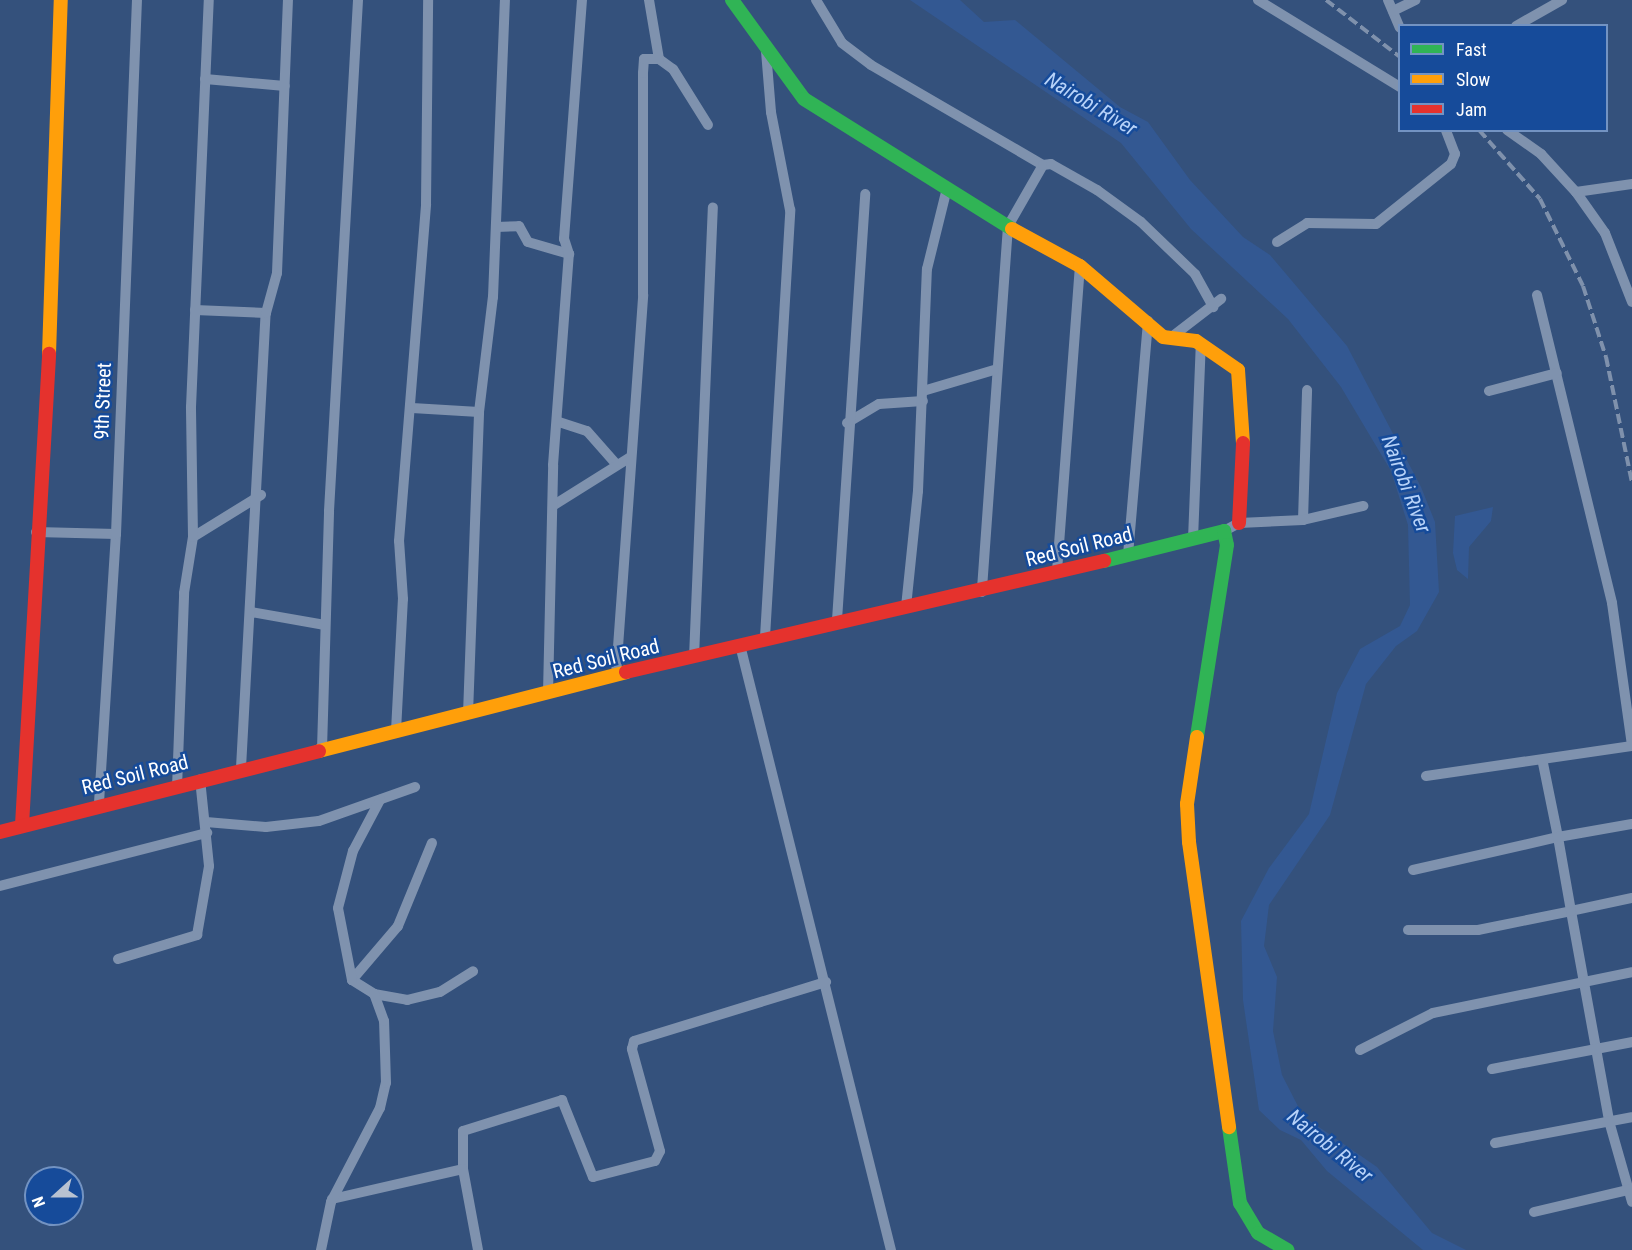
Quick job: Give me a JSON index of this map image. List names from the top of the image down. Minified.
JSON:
{"streets":{"street":["9th Street","Red Soil Road"]},"crossings":[["9th Street","Red Soil Road"]],"water":["Nairobi River"],"legend":["Fast","Slow","Jam"],"north":"left"}
